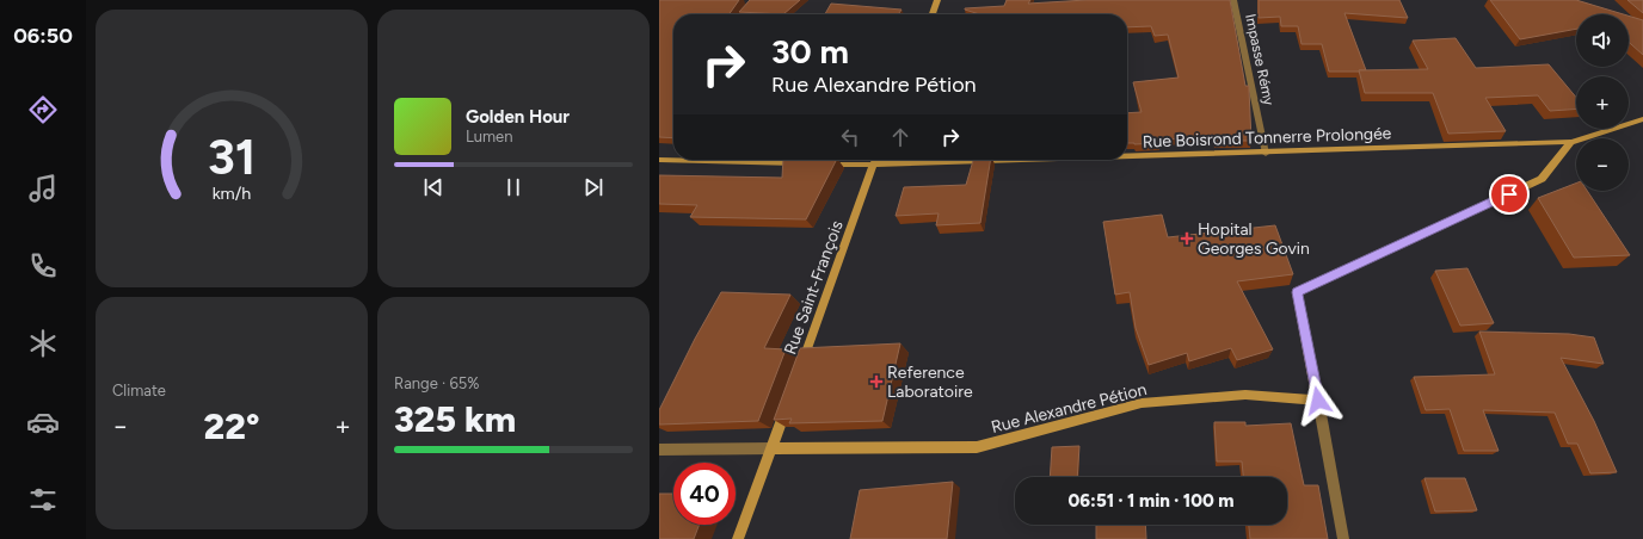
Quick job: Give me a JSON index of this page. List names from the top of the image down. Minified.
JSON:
{"streets":{"street":["Impasse Rémy","Rue Boisrond Tonnerre Prolongée","Rue Saint-François","Rue Alexandre Pétion"]},"crossings":[["Impasse Rémy","Rue Boisrond Tonnerre Prolongée"],["Rue Boisrond Tonnerre Prolongée","Rue Saint-François"]],"places":{"health":["Hopital Georges Govin","Reference Laboratoire"]},"page":{"tabs":"06:50","map_buttons":["+","−"],"turn":["30 m","Rue Alexandre Pétion"],"song":["Golden Hour","Lumen"],"tile":["Climate",["Range · 65%","325 km"]],"heat":["−","22°","+"],"limit":"40","trip":"06:51 · 1 min · 100 m","gauge":["31","km/h"]}}
